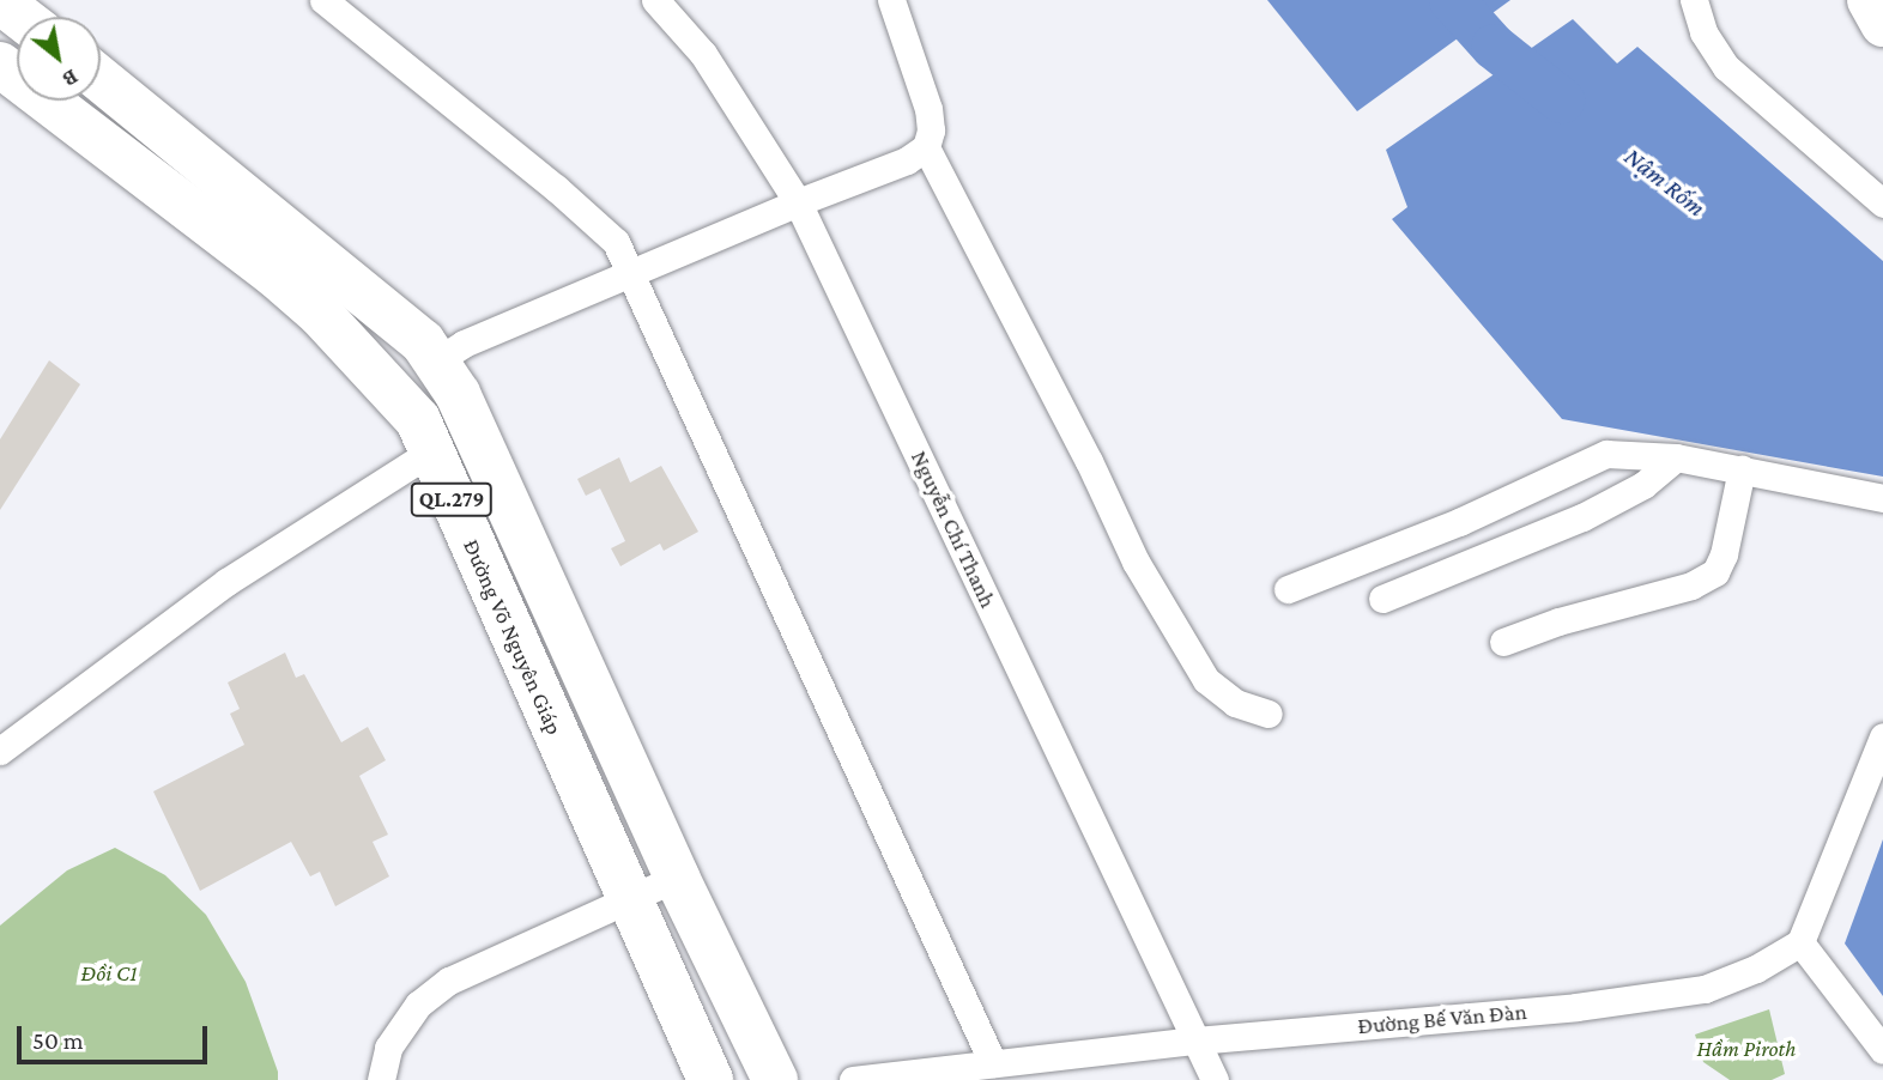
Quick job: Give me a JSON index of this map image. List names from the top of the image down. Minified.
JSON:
{"streets":{"highway":["QL.279","Đường Võ Nguyên Giáp"],"street":["Nguyễn Chí Thanh","Đường Bế Văn Đàn"]},"crossings":[["Nguyễn Chí Thanh","Đường Bế Văn Đàn"]],"water":["Nậm Rốm"],"parks":["Đồi C1","Hầm Piroth"],"scale_bar":"50 m","north":"bottom right"}
